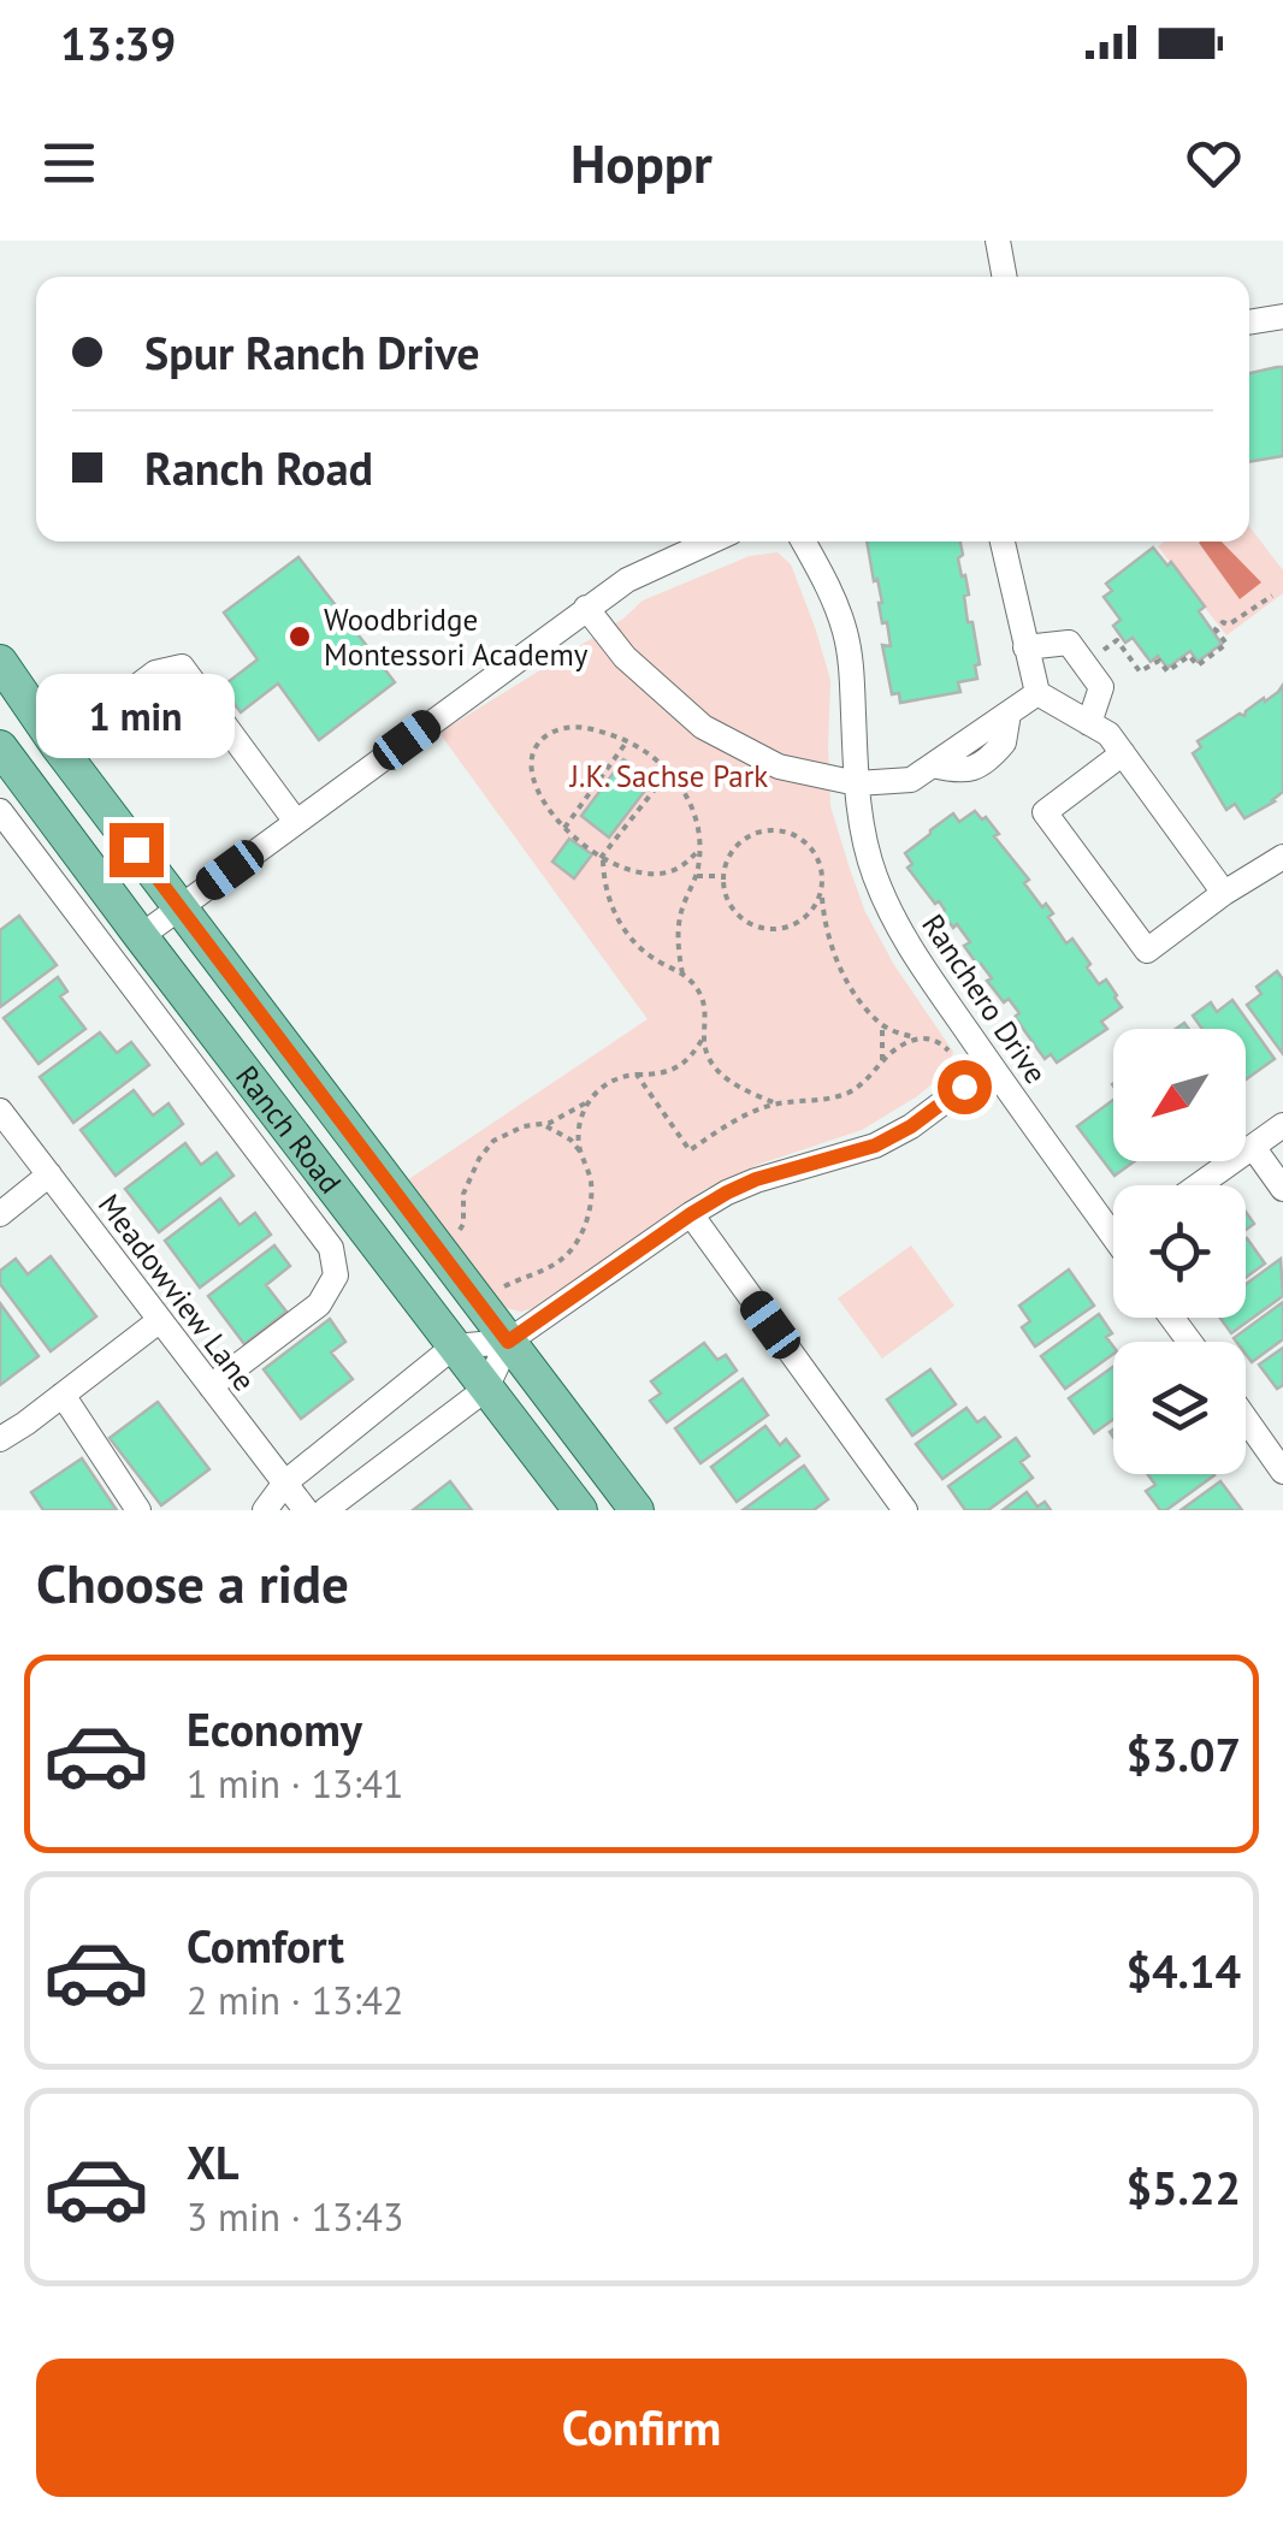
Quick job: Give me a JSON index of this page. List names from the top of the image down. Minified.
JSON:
{"streets":{"main road":["Ranch Road"],"street":["Ranchero Drive","Meadowview Lane"]},"parks":["J.K. Sachse Park"],"places":["Woodbridge Montessori Academy"],"north":"bottom left","page":{"status":"13:39","header":"Hoppr","banner":["Spur Ranch Drive","Ranch Road"],"bubble":"1 min","heading":"Choose a ride","list":[{"name":"Economy","note":"1 min · 13:41","value":"$3.07"},{"name":"Comfort","note":"2 min · 13:42","value":"$4.14"},{"name":"XL","note":"3 min · 13:43","value":"$5.22"}],"buttons":"Confirm"}}
